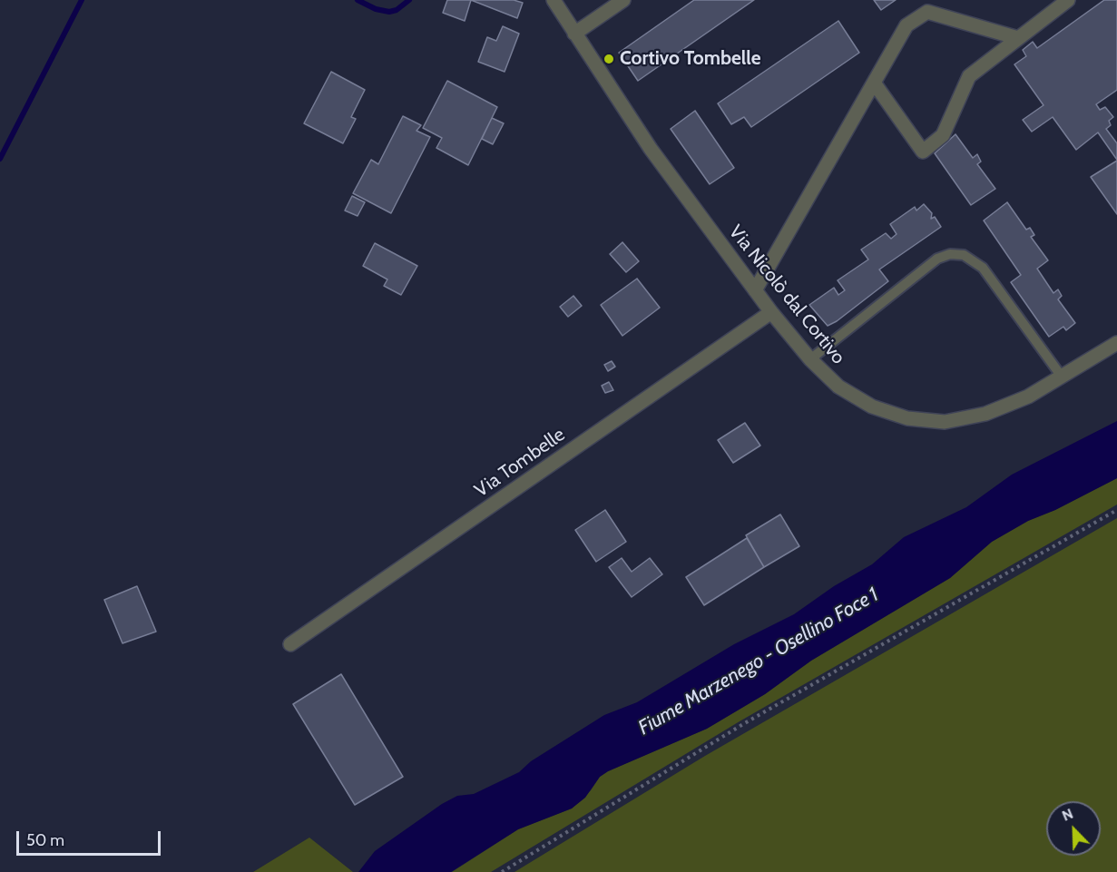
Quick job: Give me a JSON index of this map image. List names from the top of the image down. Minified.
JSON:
{"streets":{"street":["Via Nicolò dal Cortivo","Via Tombelle"]},"crossings":[["Via Nicolò dal Cortivo","Via Tombelle"]],"water":["Fiume Marzenego - Osellino Foce 1"],"places":["Cortivo Tombelle"],"scale_bar":"50 m","north":"top left"}
